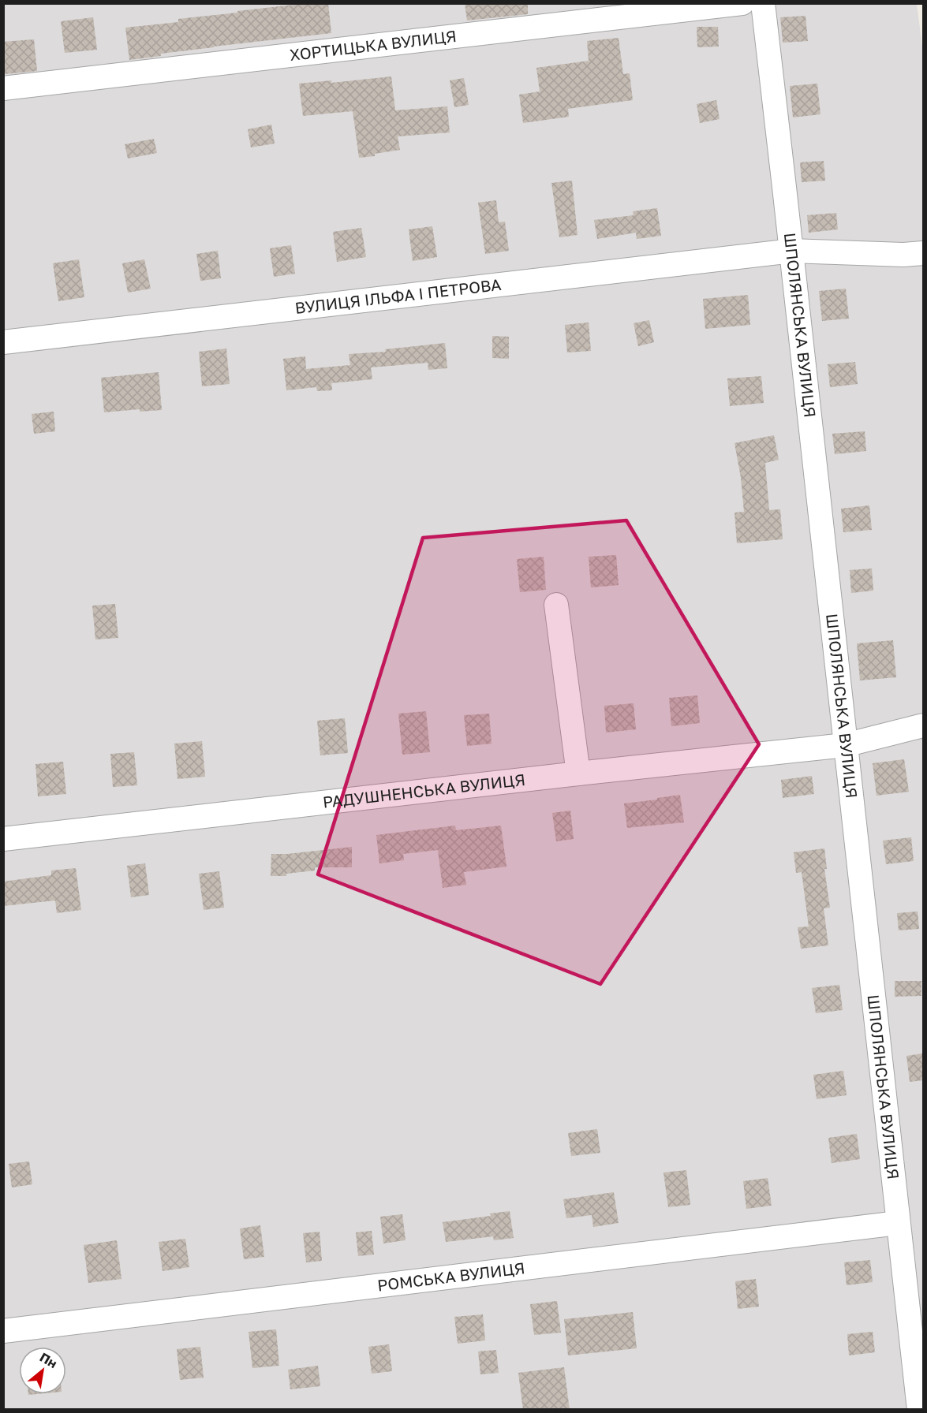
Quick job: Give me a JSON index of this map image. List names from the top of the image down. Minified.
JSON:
{"streets":{"street":["ХОРТИЦЬКА ВУЛИЦЯ","ВУЛИЦЯ ІЛЬФА І ПЕТРОВА","ШПОЛЯНСЬКА ВУЛИЦЯ","РАДУШНЕНСЬКА ВУЛИЦЯ","РОМСЬКА ВУЛИЦЯ"]},"crossings":[["ВУЛИЦЯ ІЛЬФА І ПЕТРОВА","ШПОЛЯНСЬКА ВУЛИЦЯ"],["ШПОЛЯНСЬКА ВУЛИЦЯ","РАДУШНЕНСЬКА ВУЛИЦЯ"],["ШПОЛЯНСЬКА ВУЛИЦЯ","РОМСЬКА ВУЛИЦЯ"]],"north":"top right"}
